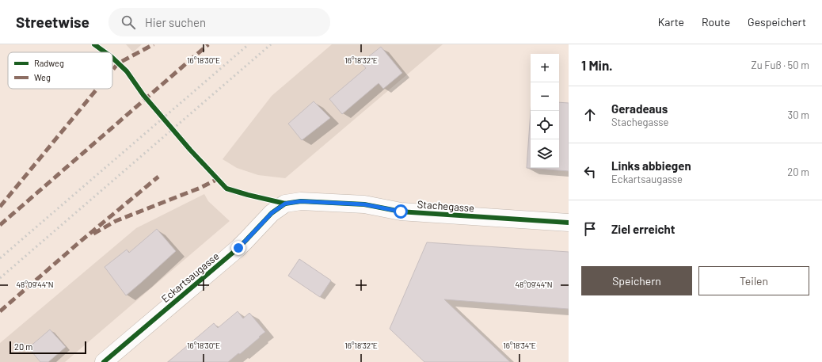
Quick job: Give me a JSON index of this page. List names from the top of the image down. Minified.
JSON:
{"streets":{"street":["Stachegasse","Eckartsaugasse"]},"crossings":[["Stachegasse","Eckartsaugasse"]],"legend":["Radweg","Weg"],"scale_bar":"20 m","page":{"header":"Streetwise","search":"Hier suchen","nav":["Karte","Route","Gespeichert"],"heading":["1 Min.","Zu Fuß · 50 m"],"map_buttons":["+","−"],"list":[["Geradeaus","Stachegasse","30 m"],["Links abbiegen","Eckartsaugasse","20 m"],"Ziel erreicht"],"buttons":["Speichern","Teilen"],"scale":"20 m"},"coordinates":["16°18'30\"E","16°18'32\"E","48°09'44\"N","16°18'34\"E"]}
